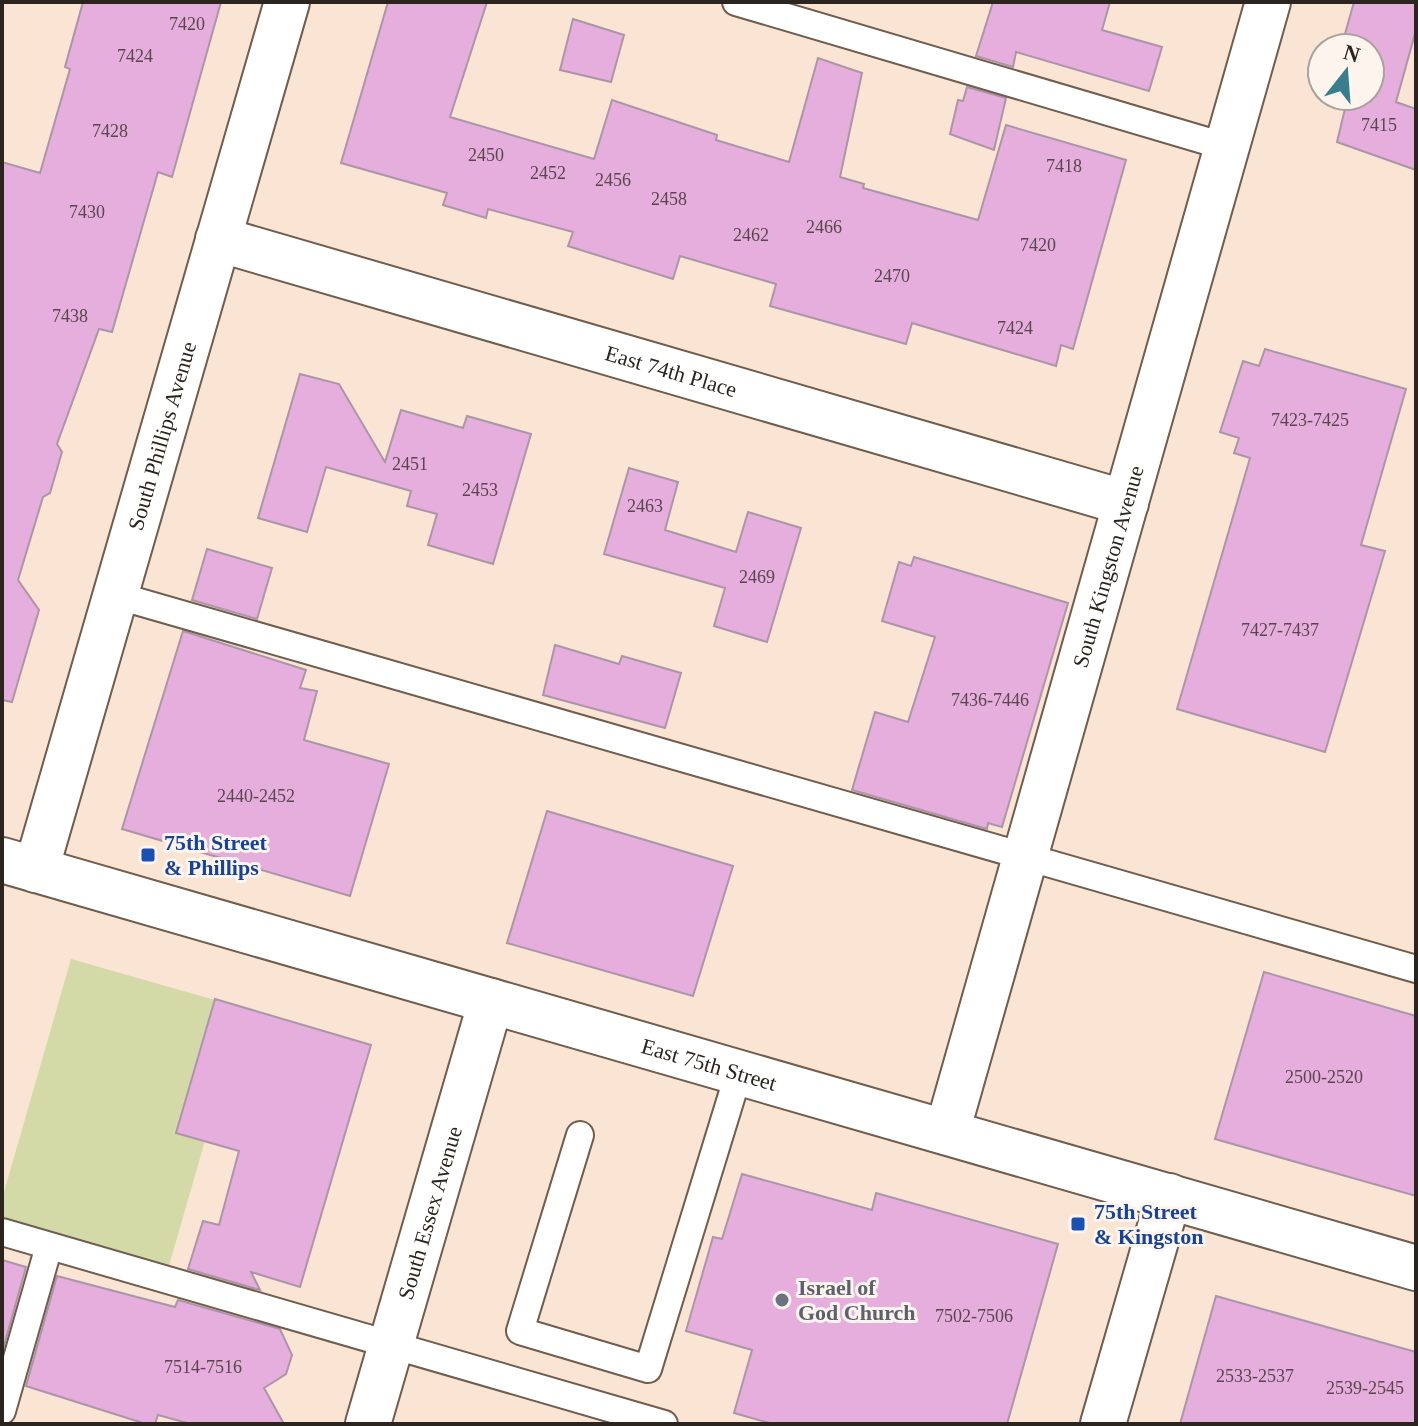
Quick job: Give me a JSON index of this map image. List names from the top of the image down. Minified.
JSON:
{"streets":{"street":["East 74th Place","South Phillips Avenue","South Kingston Avenue","East 75th Street","South Essex Avenue"]},"crossings":[["East 74th Place","South Phillips Avenue"],["East 74th Place","South Kingston Avenue"],["South Phillips Avenue","East 75th Street"],["South Kingston Avenue","East 75th Street"],["East 75th Street","South Essex Avenue"]],"places":{"transit":["75th Street & Phillips","75th Street & Kingston"],"other":["Israel of God Church"]},"house_numbers":["7420","7424","7415","7428","2450","7418","2452","2456","2458","7430","2466","2462","7420","2470","7438","7424","7423-7425","2451","2453","2463","2469","7427-7437","7436-7446","2440-2452","2500-2520","7502-7506","7514-7516","2533-2537","2539-2545"],"north":"top"}
